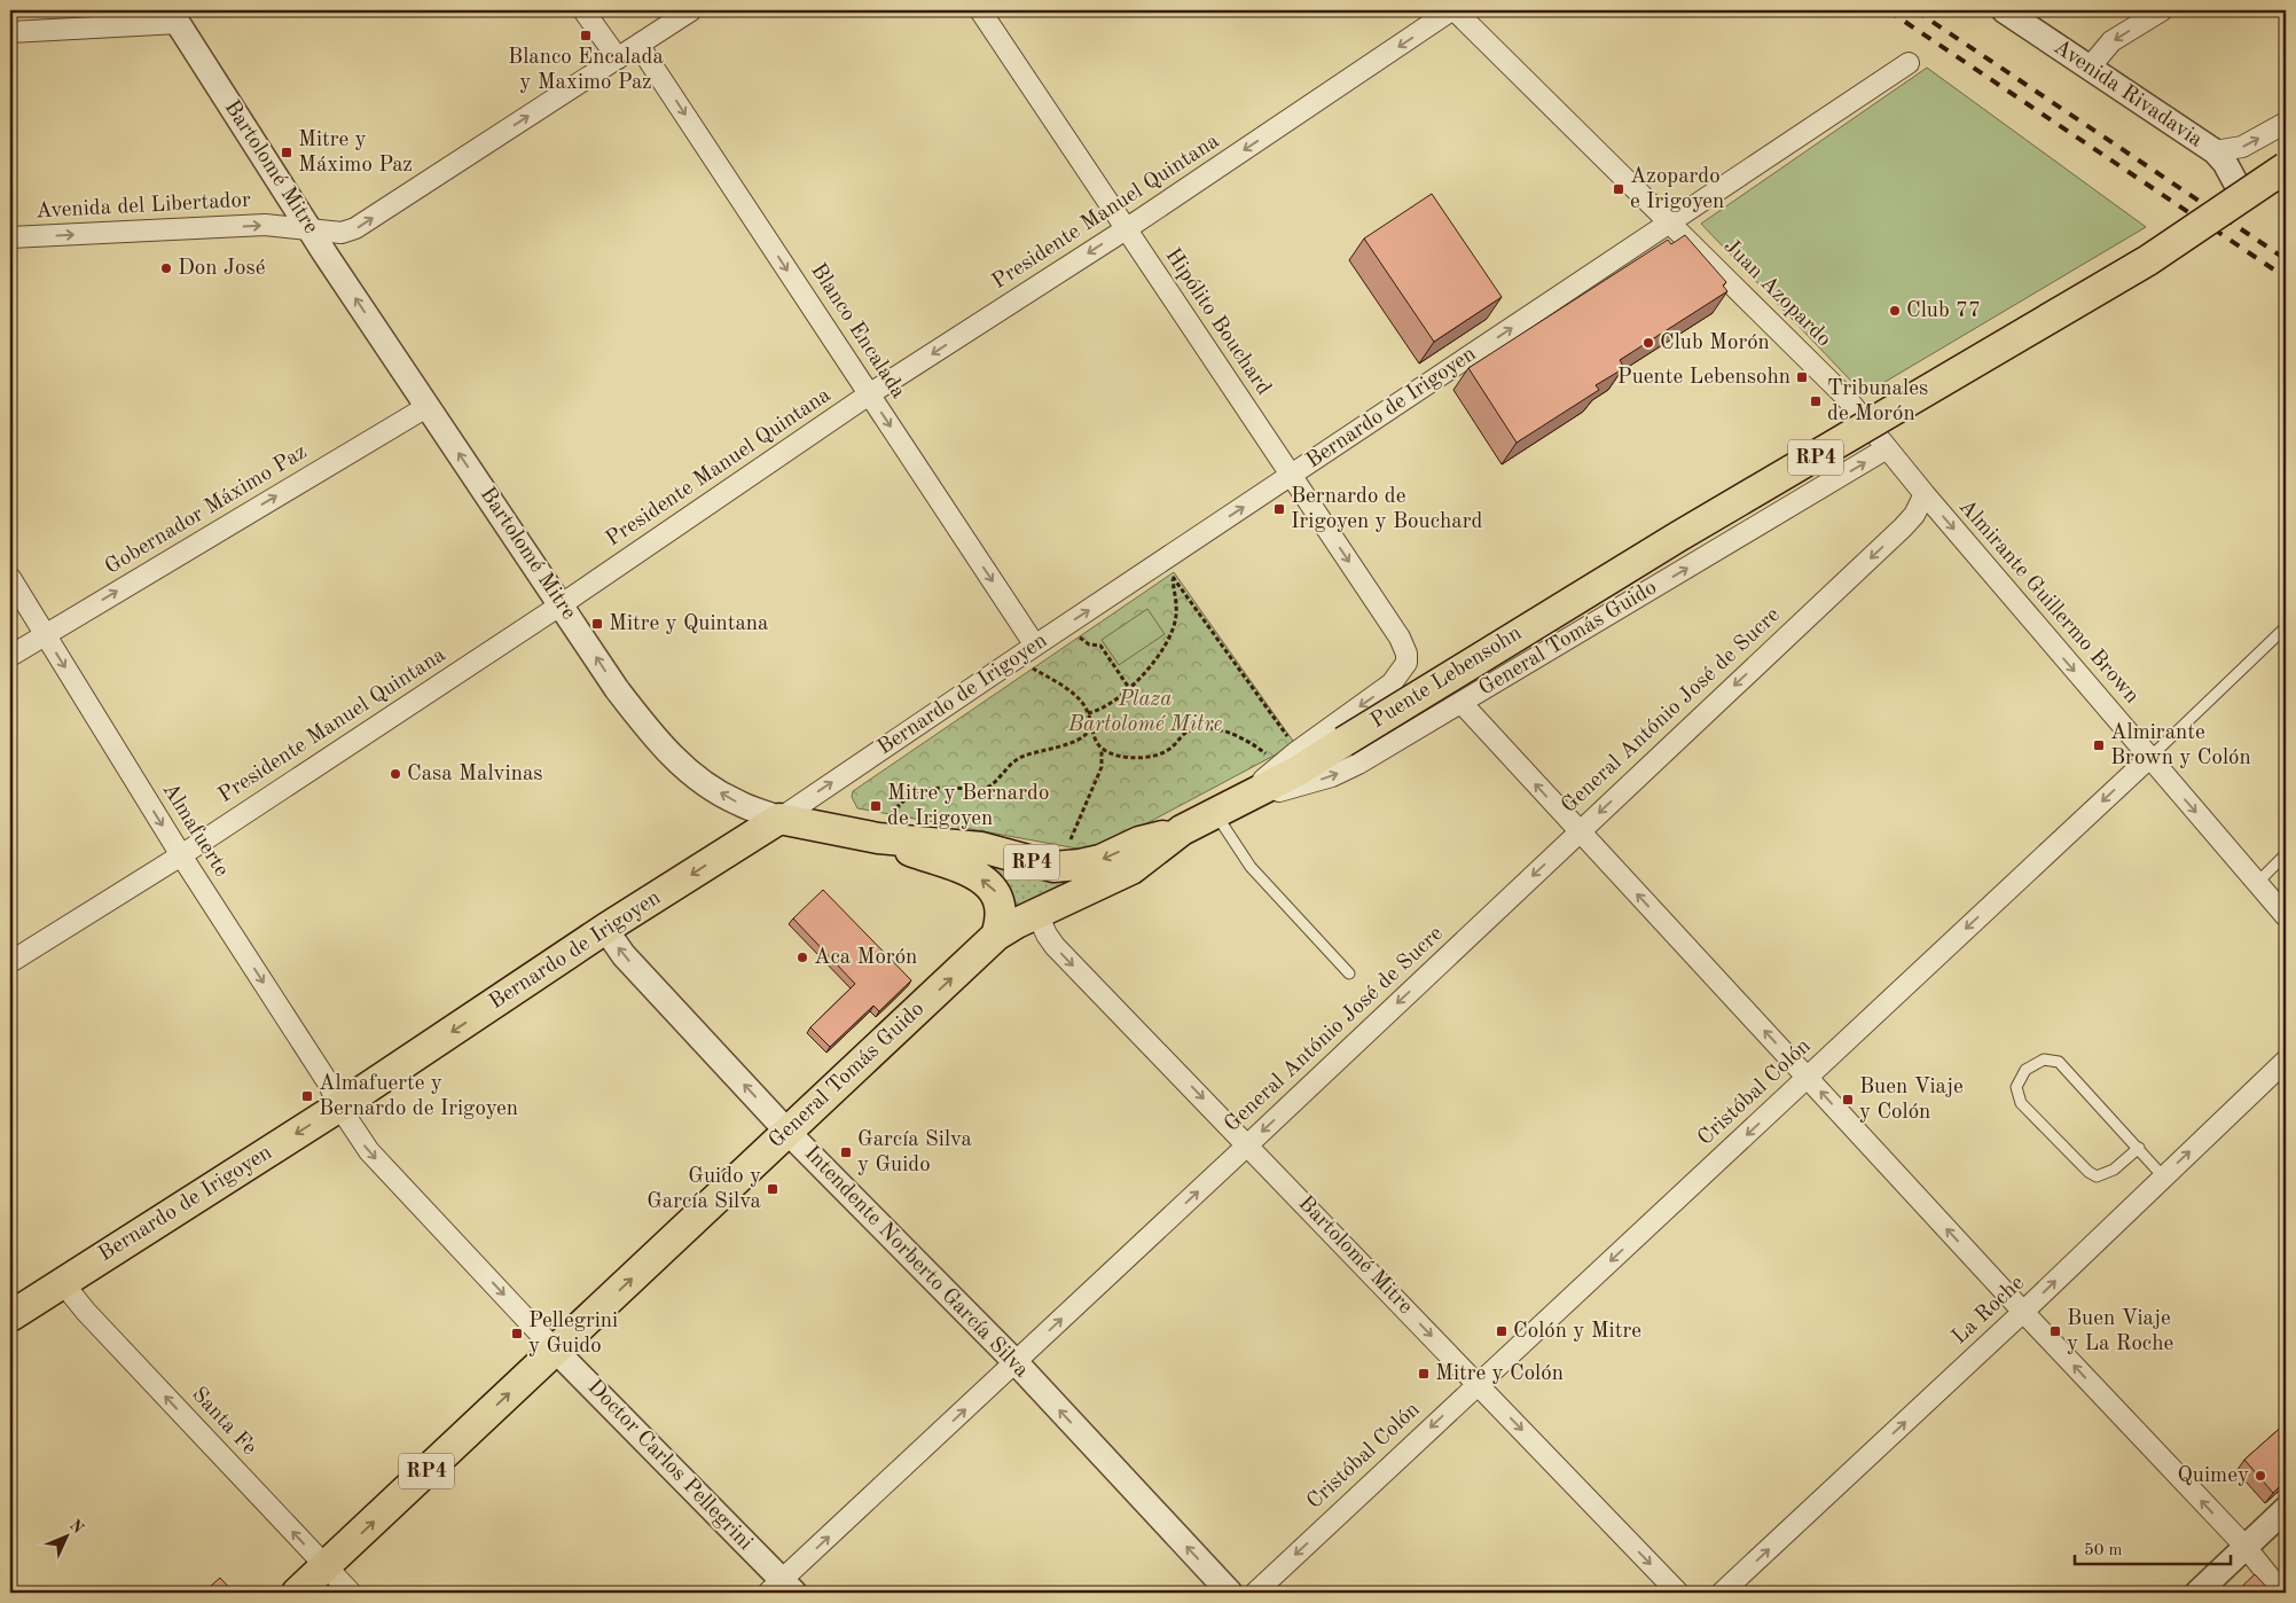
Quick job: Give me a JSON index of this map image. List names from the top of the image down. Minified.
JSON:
{"streets":{"main road":["Bartolomé Mitre","Bernardo de Irigoyen","RP4","General Tomás Guido","Puente Lebensohn"],"street":["Avenida Rivadavia","Avenida del Libertador","Presidente Manuel Quintana","Juan Azopardo","Hipólito Bouchard","Blanco Encalada","Gobernador Máximo Paz","Almirante Guillermo Brown","General António José de Sucre","Almafuerte","Cristóbal Colón","Intendente Norberto García Silva","La Roche","Santa Fe","Doctor Carlos Pellegrini"]},"crossings":[["Bartolomé Mitre","Avenida del Libertador"],["Bartolomé Mitre","Presidente Manuel Quintana"],["Bartolomé Mitre","Bernardo de Irigoyen"],["Bartolomé Mitre","Gobernador Máximo Paz"],["Bartolomé Mitre","General Tomás Guido"],["Bartolomé Mitre","General António José de Sucre"],["Bartolomé Mitre","Cristóbal Colón"],["Avenida del Libertador","Blanco Encalada"],["Presidente Manuel Quintana","Juan Azopardo"],["Presidente Manuel Quintana","Hipólito Bouchard"],["Presidente Manuel Quintana","Blanco Encalada"],["Presidente Manuel Quintana","Almafuerte"],["Juan Azopardo","Bernardo de Irigoyen"],["Juan Azopardo","Almirante Guillermo Brown"],["Juan Azopardo","General Tomás Guido"],["Hipólito Bouchard","Bernardo de Irigoyen"],["Hipólito Bouchard","General Tomás Guido"],["Blanco Encalada","Bernardo de Irigoyen"],["Bernardo de Irigoyen","Almafuerte"],["Bernardo de Irigoyen","Intendente Norberto García Silva"],["Bernardo de Irigoyen","Santa Fe"],["Bernardo de Irigoyen","Doctor Carlos Pellegrini"],["Gobernador Máximo Paz","Almafuerte"],["Almirante Guillermo Brown","General Tomás Guido"],["Almirante Guillermo Brown","General António José de Sucre"],["Almirante Guillermo Brown","Cristóbal Colón"],["General Tomás Guido","Puente Lebensohn"],["General Tomás Guido","Intendente Norberto García Silva"],["General Tomás Guido","Santa Fe"],["General Tomás Guido","Doctor Carlos Pellegrini"],["General António José de Sucre","Intendente Norberto García Silva"],["General António José de Sucre","Doctor Carlos Pellegrini"],["Almafuerte","Doctor Carlos Pellegrini"]],"one_way":["Avenida del Libertador","Presidente Manuel Quintana","Blanco Encalada","Gobernador Máximo Paz","Almirante Guillermo Brown","General Tomás Guido","Almafuerte","Cristóbal Colón","Intendente Norberto García Silva","La Roche","Santa Fe","Doctor Carlos Pellegrini"],"parks":["Plaza Bartolomé Mitre"],"places":{"transit":["Blanco Encalada y Maximo Paz","Mitre y Máximo Paz","Azopardo e Irigoyen","Puente Lebensohn","Tribunales de Morón","Bernardo de Irigoyen y Bouchard","Mitre y Quintana","Almirante Brown y Colón","Mitre y Bernardo de Irigoyen","Almafuerte y Bernardo de Irigoyen","Buen Viaje y Colón","García Silva y Guido","Guido y García Silva","Colón y Mitre","Buen Viaje y La Roche","Pellegrini y Guido","Mitre y Colón"],"other":["Don José","Club 77","Club Morón","Casa Malvinas","Aca Morón","Quimey"]},"scale_bar":"50 m","north":"top right"}
